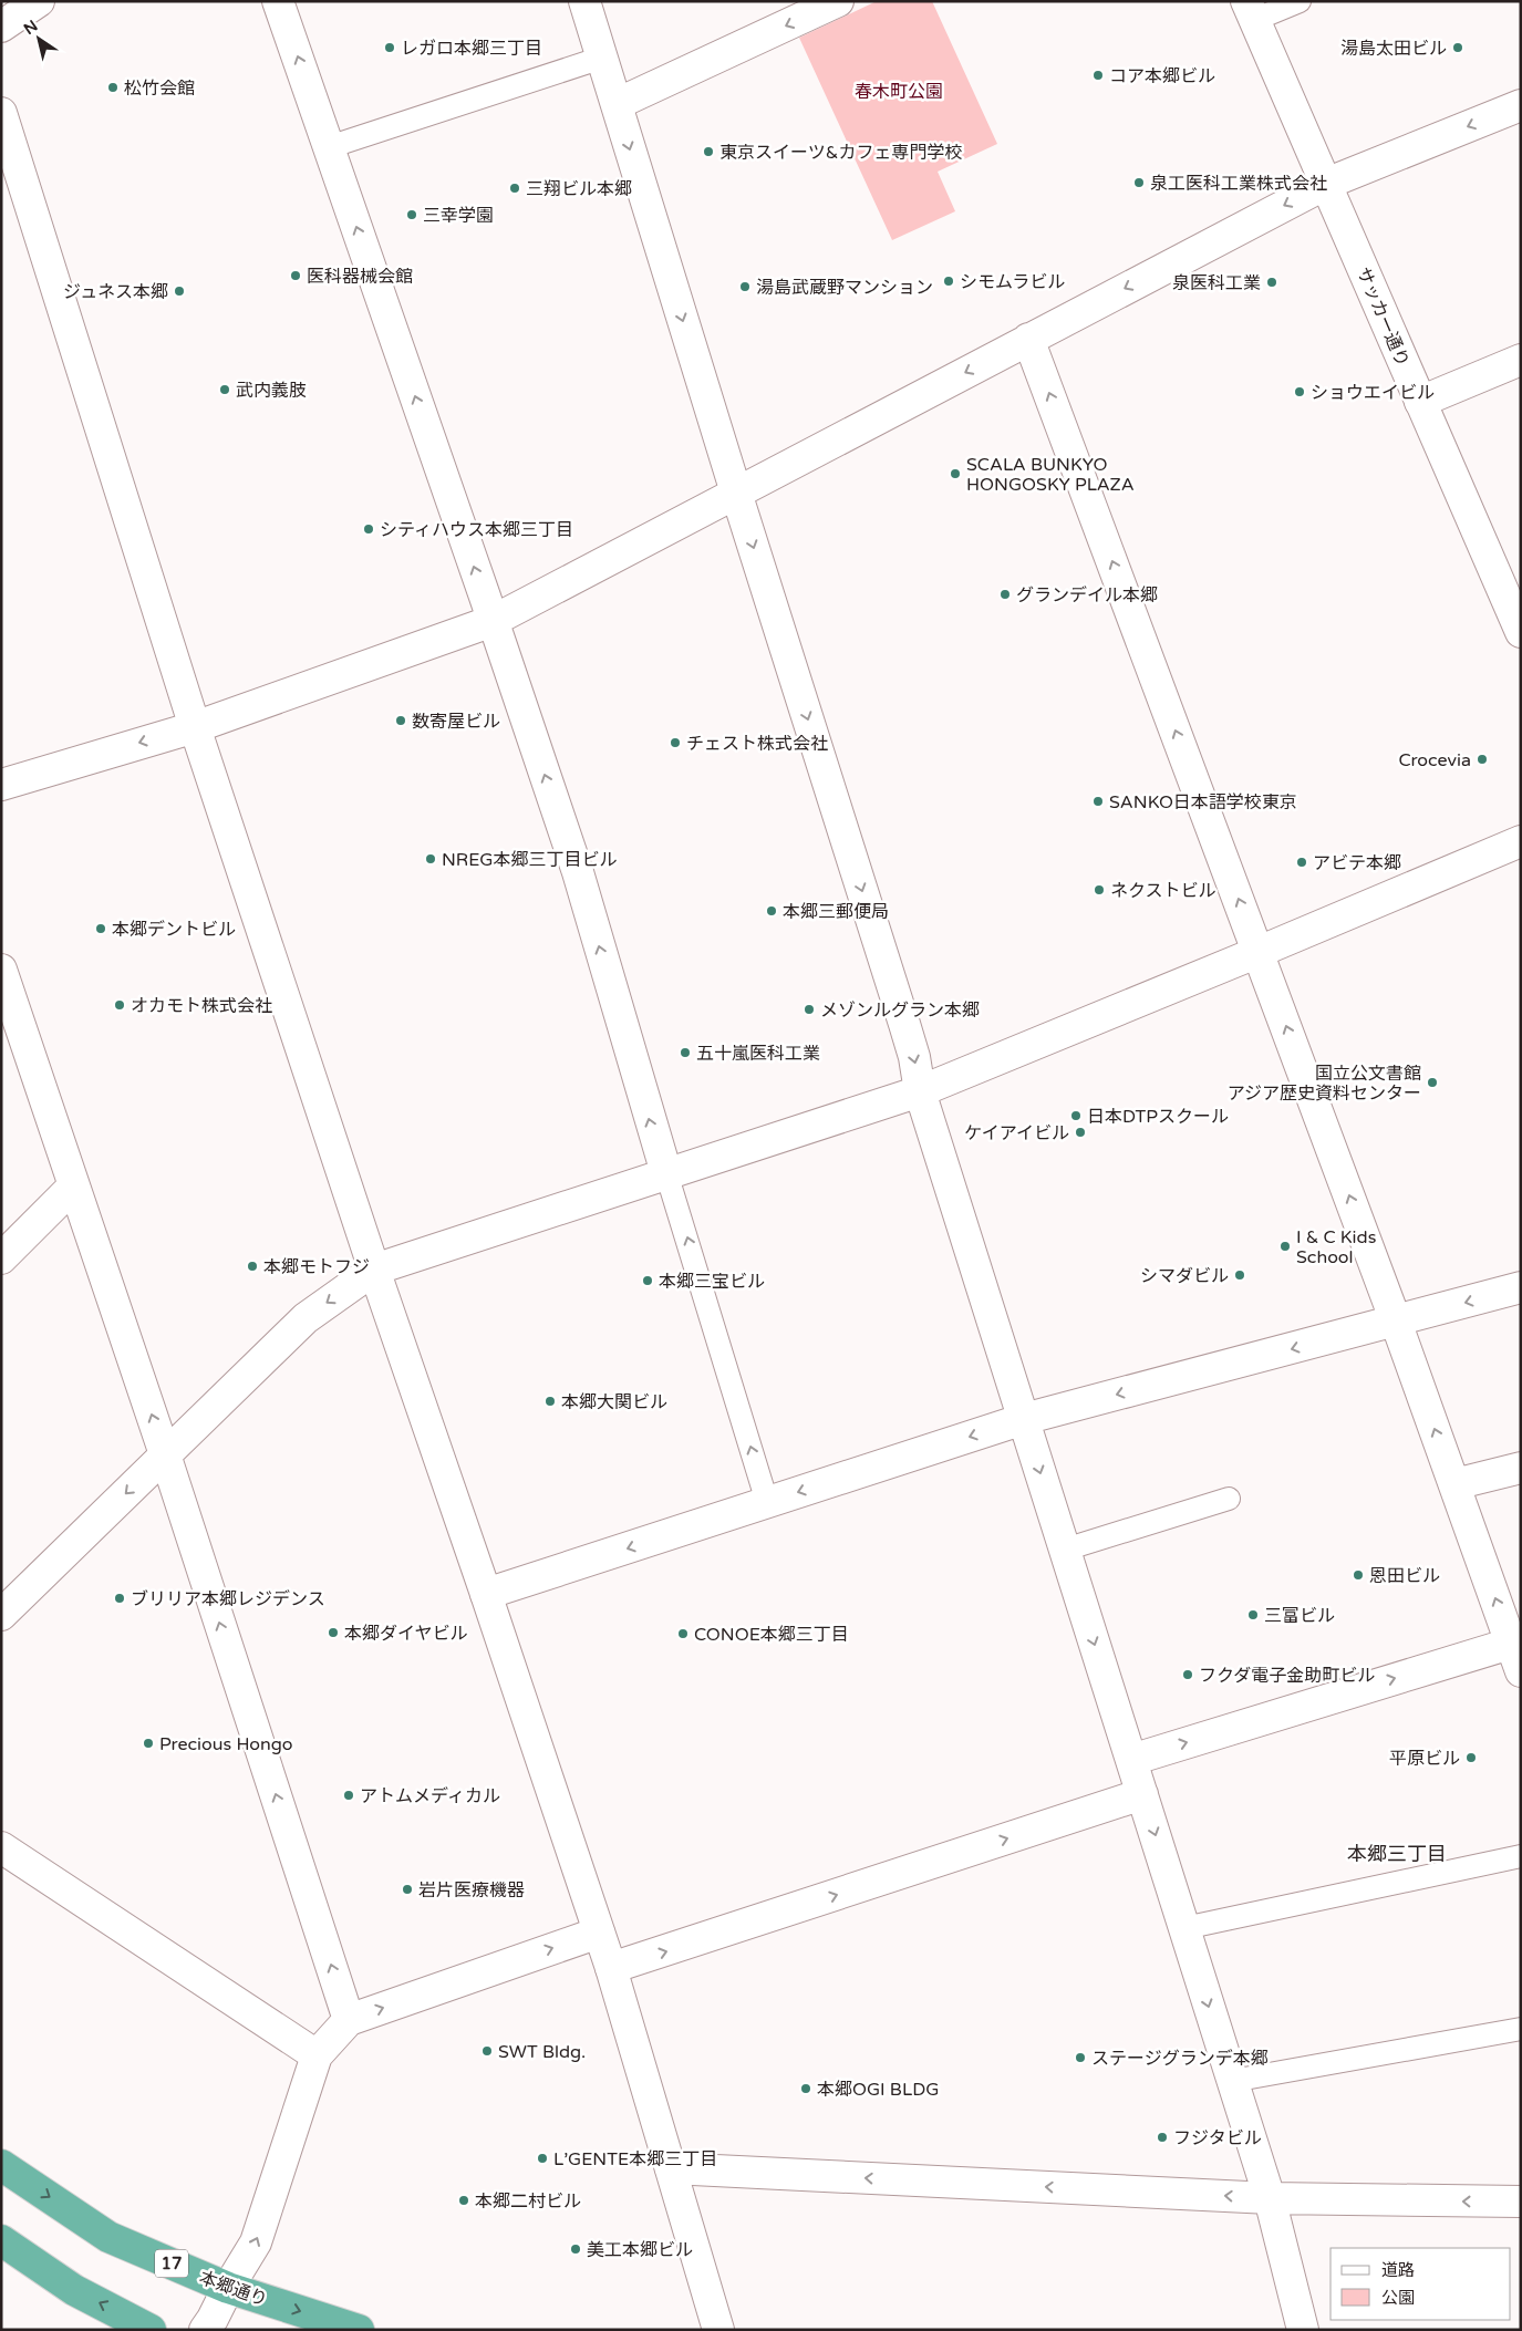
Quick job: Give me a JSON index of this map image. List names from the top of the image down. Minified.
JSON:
{"streets":{"highway":["17","本郷通り"],"street":["サッカー通り"]},"districts":["本郷三丁目"],"parks":["春木町公園"],"places":["レガロ本郷三丁目","湯島太田ビル","コア本郷ビル","松竹会館","東京スイーツ&カフェ専門学校","泉工医科工業株式会社","三翔ビル本郷","三幸学園","医科器械会館","シモムラビル","泉医科工業","湯島武蔵野マンション","ジュネス本郷","武内義肢","ショウエイビル","SCALA BUNKYO HONGOSKY PLAZA","シティハウス本郷三丁目","グランデイル本郷","数寄屋ビル","チェスト株式会社","Crocevia","SANKO日本語学校東京","NREG本郷三丁目ビル","アビテ本郷","ネクストビル","本郷三郵便局","本郷デントビル","オカモト株式会社","メゾンルグラン本郷","五十嵐医科工業","国立公文書館 アジア歴史資料センター","日本DTPスクール","ケイアイビル","I & C Kids School","本郷モトフジ","シマダビル","本郷三宝ビル","本郷大関ビル","恩田ビル","ブリリア本郷レジデンス","三富ビル","本郷ダイヤビル","CONOE本郷三丁目","フクダ電子金助町ビル","Precious Hongo","平原ビル","アトムメディカル","岩片医療機器","SWT Bldg.","ステージグランデ本郷","本郷OGI BLDG","フジタビル","L’GENTE本郷三丁目","本郷二村ビル","美工本郷ビル"],"legend":["道路","公園"],"north":"top left"}
